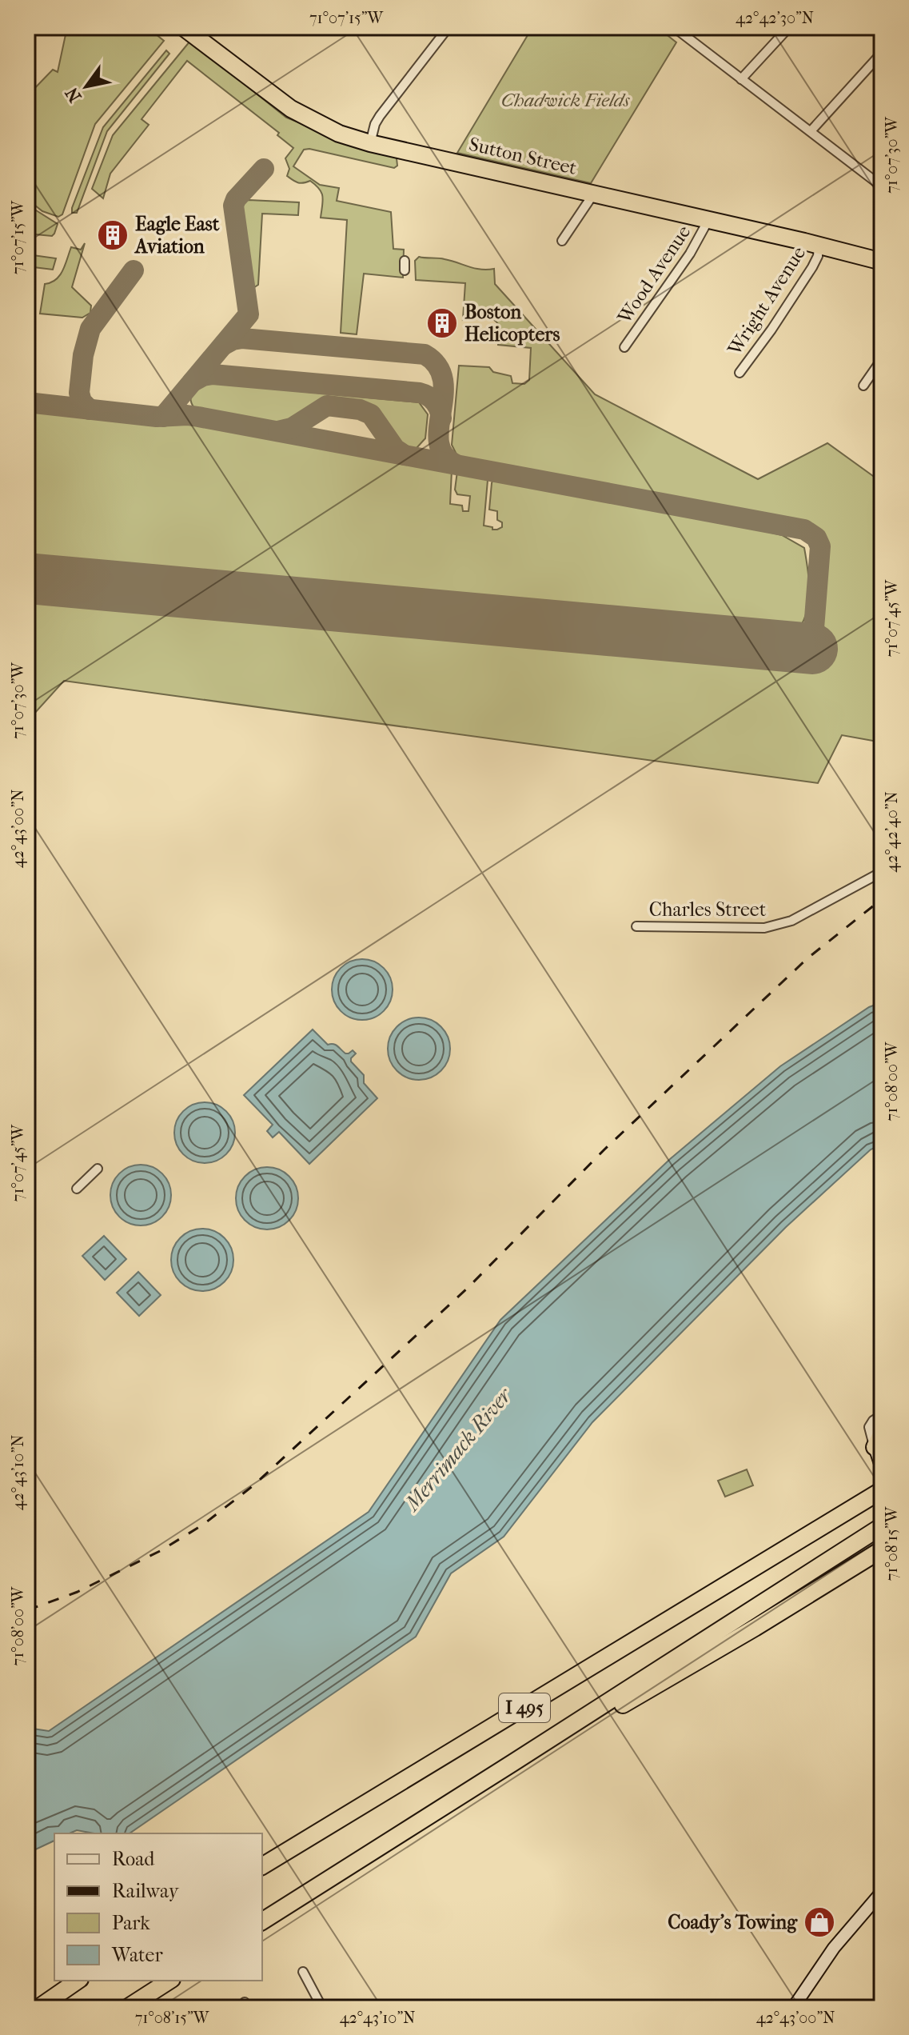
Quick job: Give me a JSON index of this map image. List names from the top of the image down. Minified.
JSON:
{"streets":{"highway":["Sutton Street","I 495"],"street":["Wood Avenue","Wright Avenue","Charles Street"]},"crossings":[["Sutton Street","Wood Avenue"],["Sutton Street","Wright Avenue"]],"water":["Merrimack River"],"parks":["Chadwick Fields"],"places":{"building":["Eagle East Aviation","Boston Helicopters"],"shop":["Coady's Towing"]},"legend":["Road","Railway","Park","Water"],"north":"bottom left","coordinates":["71°07'15\"W","42°42'30\"N","71°07'30\"W","71°07'45\"W","42°43'00\"N","42°42'40\"N","71°08'00\"W","42°43'10\"N","71°08'15\"W"]}
